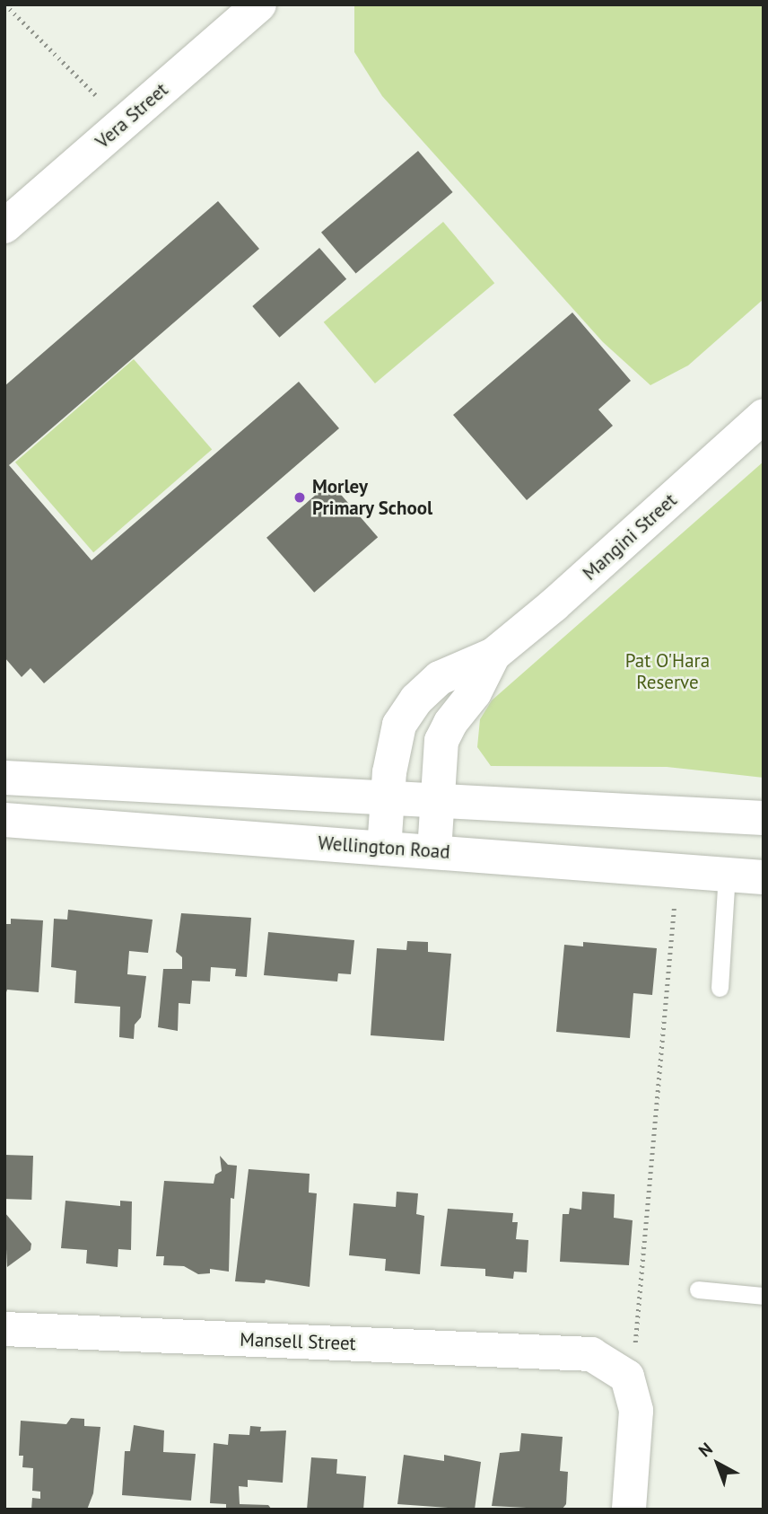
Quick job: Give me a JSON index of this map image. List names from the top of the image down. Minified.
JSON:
{"streets":{"street":["Vera Street","Mangini Street","Wellington Road","Mansell Street"]},"crossings":[["Mangini Street","Wellington Road"]],"parks":["Pat O'Hara Reserve"],"places":["Morley Primary School"],"north":"top left"}
